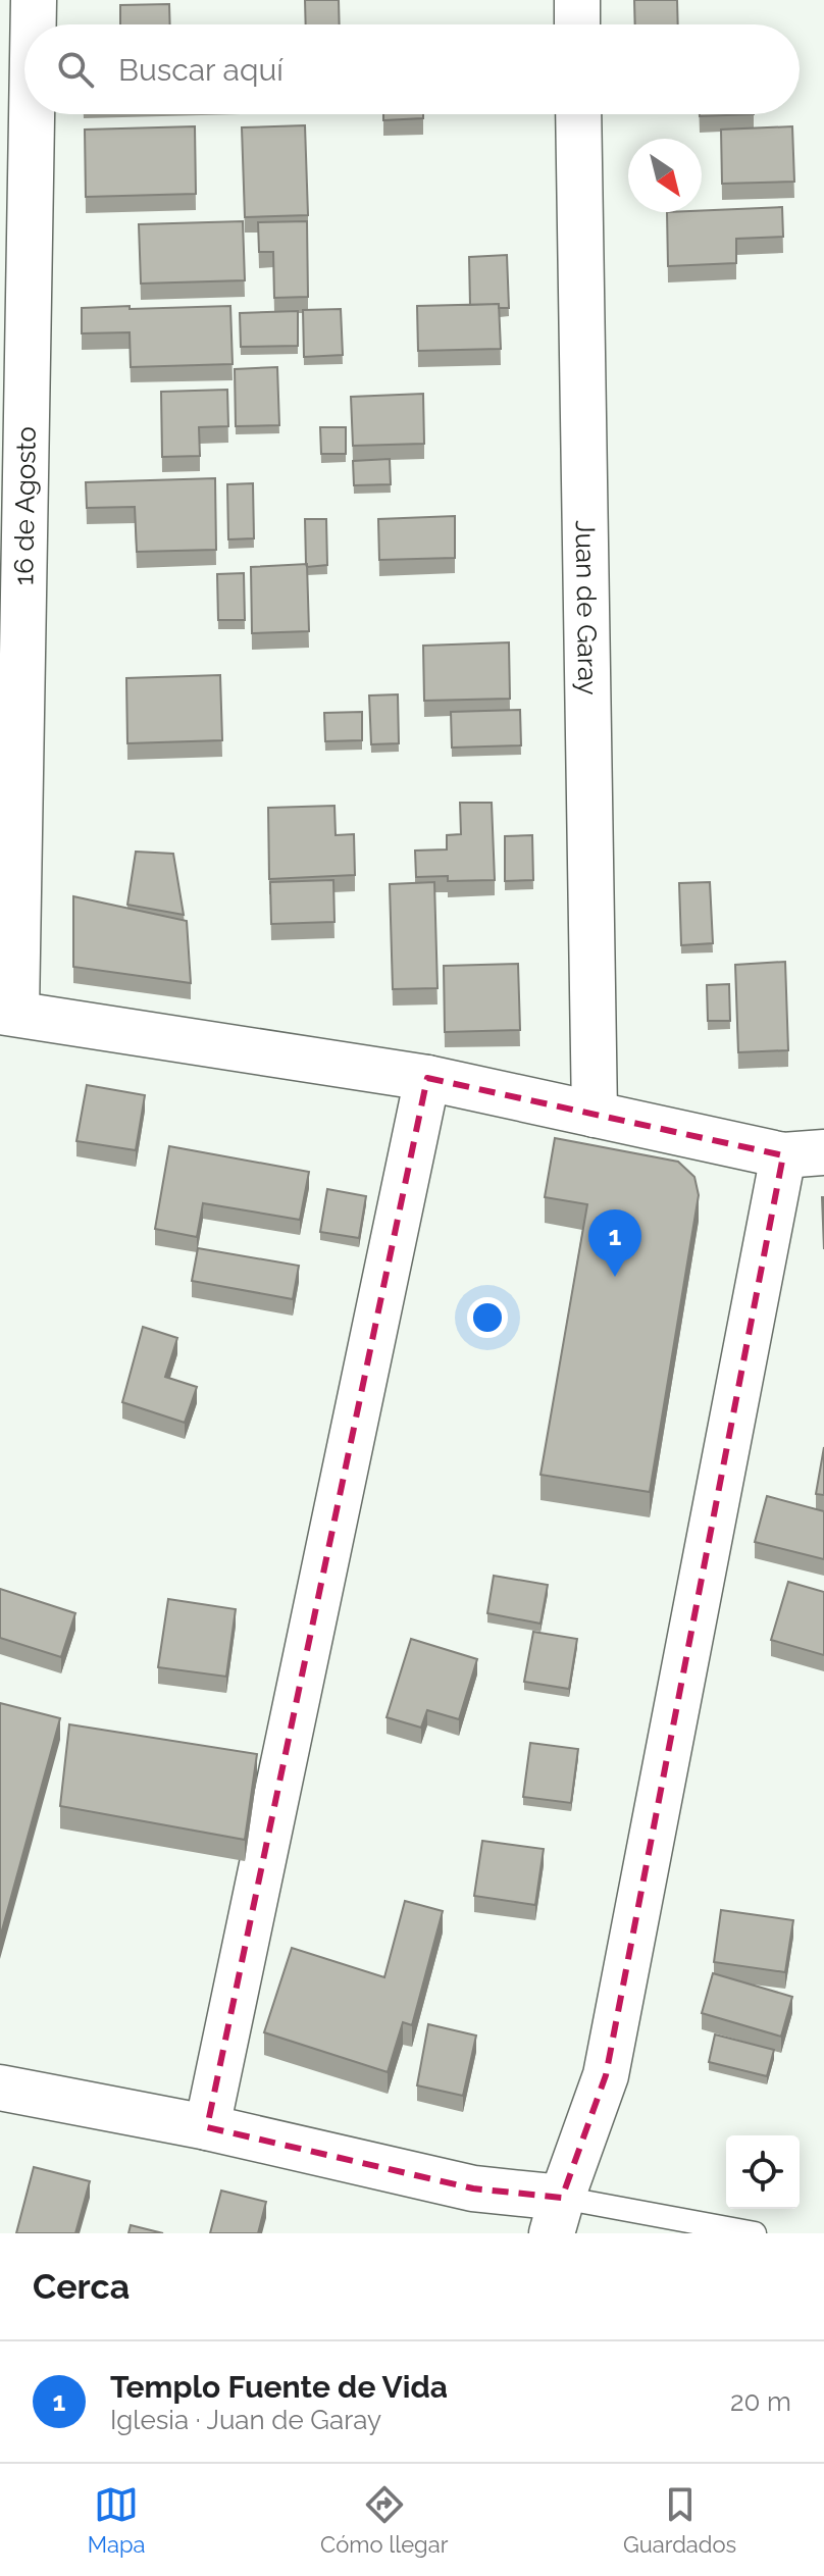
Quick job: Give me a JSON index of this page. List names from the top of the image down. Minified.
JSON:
{"streets":{"street":["16 de Agosto","Juan de Garay"]},"north":"bottom right","page":{"search":"Buscar aquí","pins":"1","heading":"Cerca","list":[{"mark":"1","name":"Templo Fuente de Vida","note":"Iglesia · Juan de Garay","value":"20 m"}],"nav":["Mapa","Cómo llegar","Guardados"]}}
